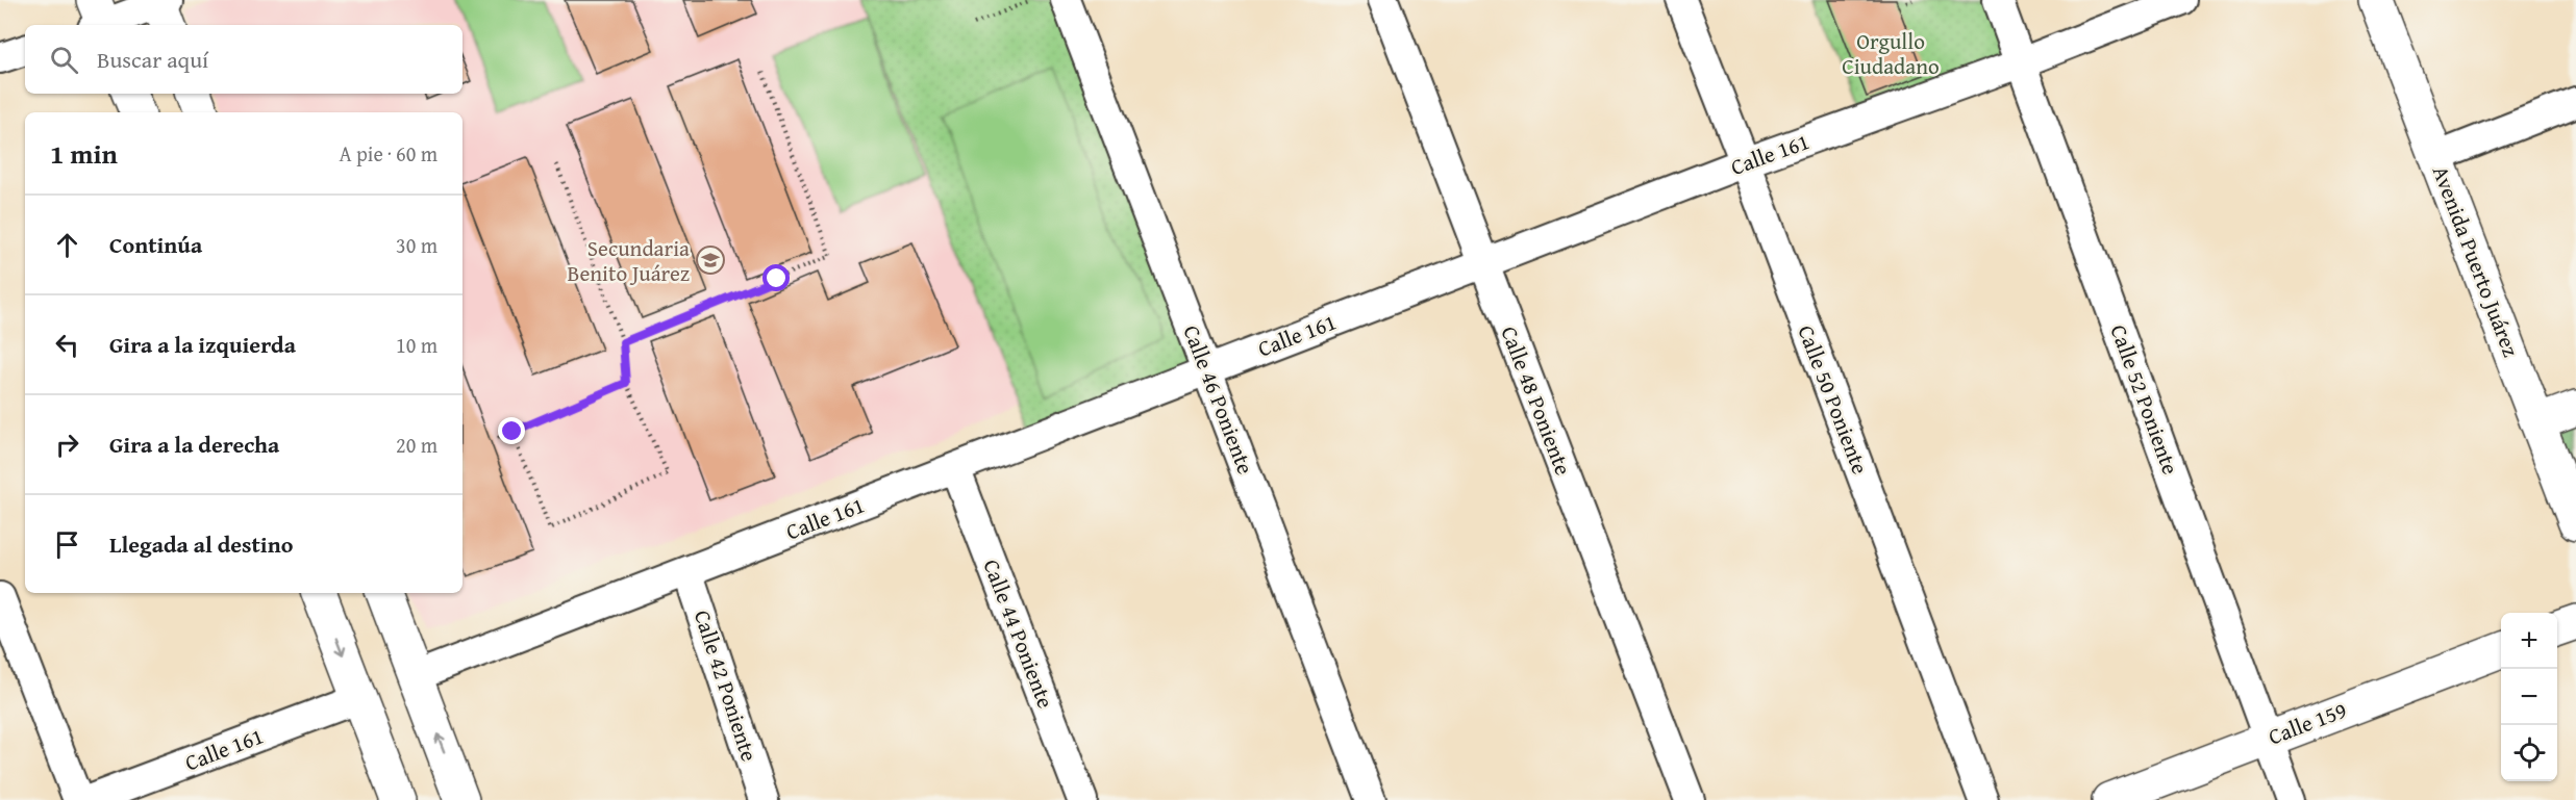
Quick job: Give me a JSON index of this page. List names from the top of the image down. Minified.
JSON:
{"streets":{"street":["Calle 161","Avenida Puerto Juárez","Calle 46 Poniente","Calle 50 Poniente","Calle 52 Poniente","Calle 48 Poniente","Calle 44 Poniente","Calle 42 Poniente","Calle 159"]},"crossings":[["Calle 161","Calle 46 Poniente"],["Calle 161","Calle 50 Poniente"],["Calle 161","Calle 52 Poniente"],["Calle 161","Calle 48 Poniente"],["Calle 161","Calle 44 Poniente"],["Calle 161","Calle 42 Poniente"],["Calle 52 Poniente","Calle 159"]],"parks":["Orgullo Ciudadano"],"places":{"school or university":["Secundaria Benito Juárez"]},"page":{"search":"Buscar aquí","heading":["1 min","A pie · 60 m"],"list":[["Continúa","30 m"],["Gira a la izquierda","10 m"],["Gira a la derecha","20 m"],"Llegada al destino"],"map_buttons":["+","−"]}}
